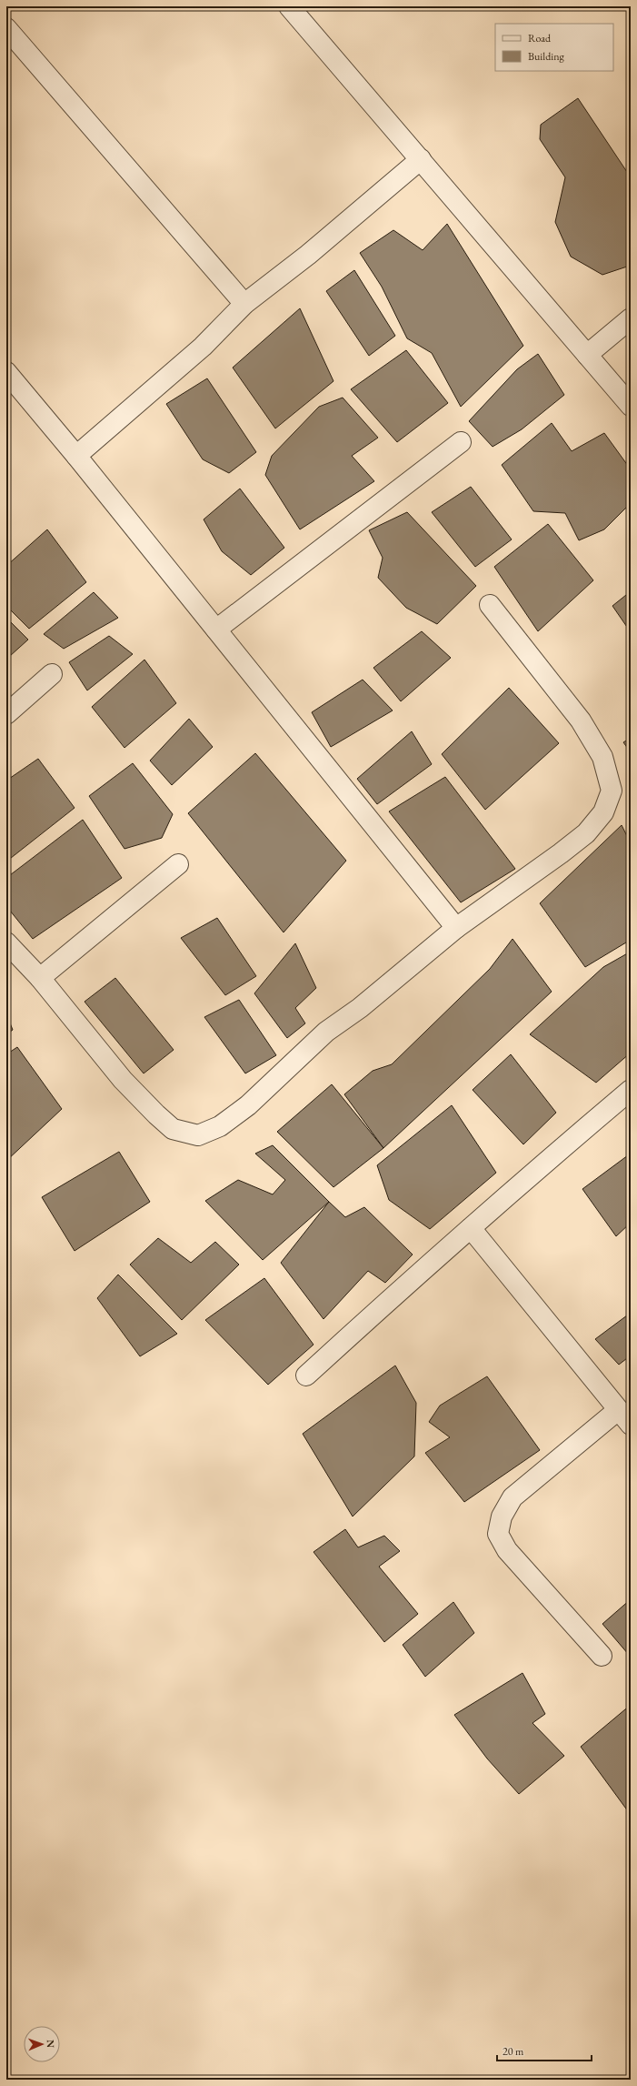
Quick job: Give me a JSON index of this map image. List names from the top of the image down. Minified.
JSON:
{"legend":["Road","Building"],"scale_bar":"20 m","north":"right"}
